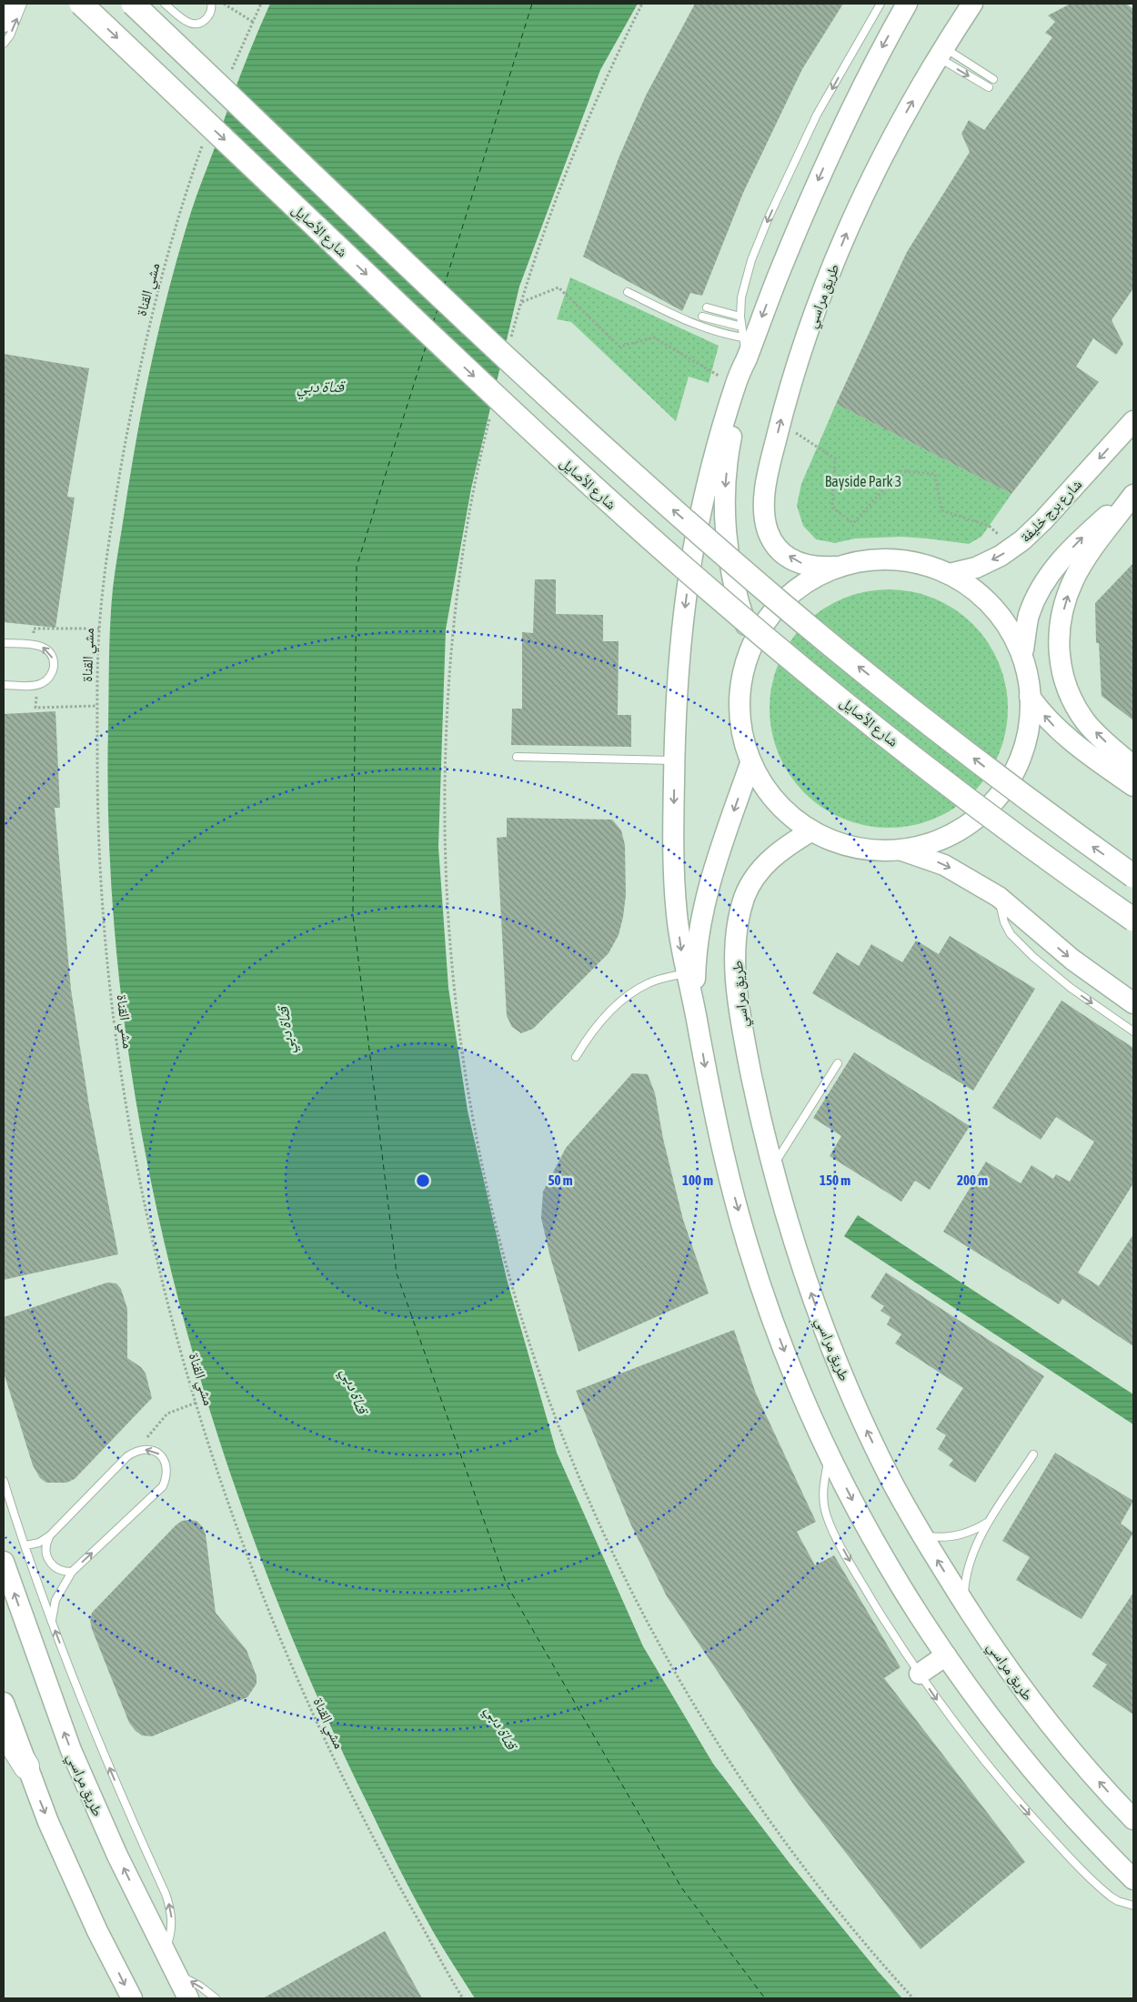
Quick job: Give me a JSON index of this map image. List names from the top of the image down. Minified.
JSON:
{"streets":{"main road":["شارع الأصايل","طريق مراسي","شارع برج خليفة"],"path":["مشي القناة"]},"water":["قناة دبي"],"parks":["Bayside Park 3"],"rings":["50 m","100 m","150 m","200 m"]}
